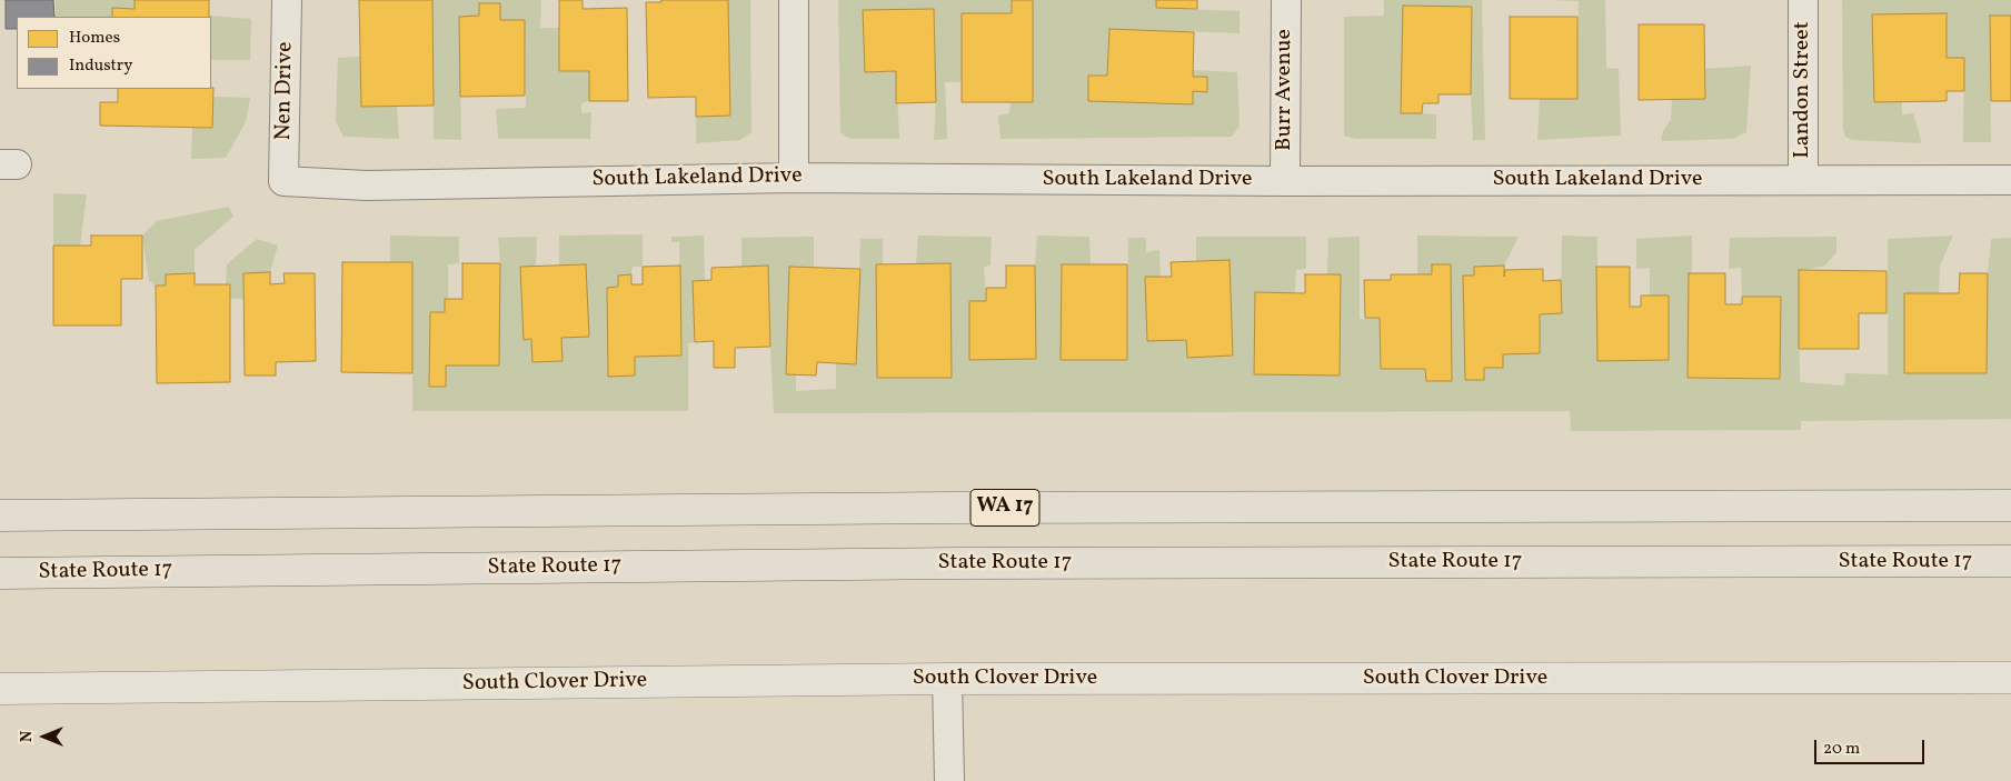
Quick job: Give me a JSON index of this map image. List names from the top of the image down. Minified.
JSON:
{"streets":{"highway":["WA 17","State Route 17"],"street":["Burr Avenue","Landon Street","Nen Drive","South Lakeland Drive","South Clover Drive"]},"crossings":[["Burr Avenue","South Lakeland Drive"],["Landon Street","South Lakeland Drive"],["Nen Drive","South Lakeland Drive"]],"legend":["Homes","Industry"],"scale_bar":"20 m","north":"left"}
